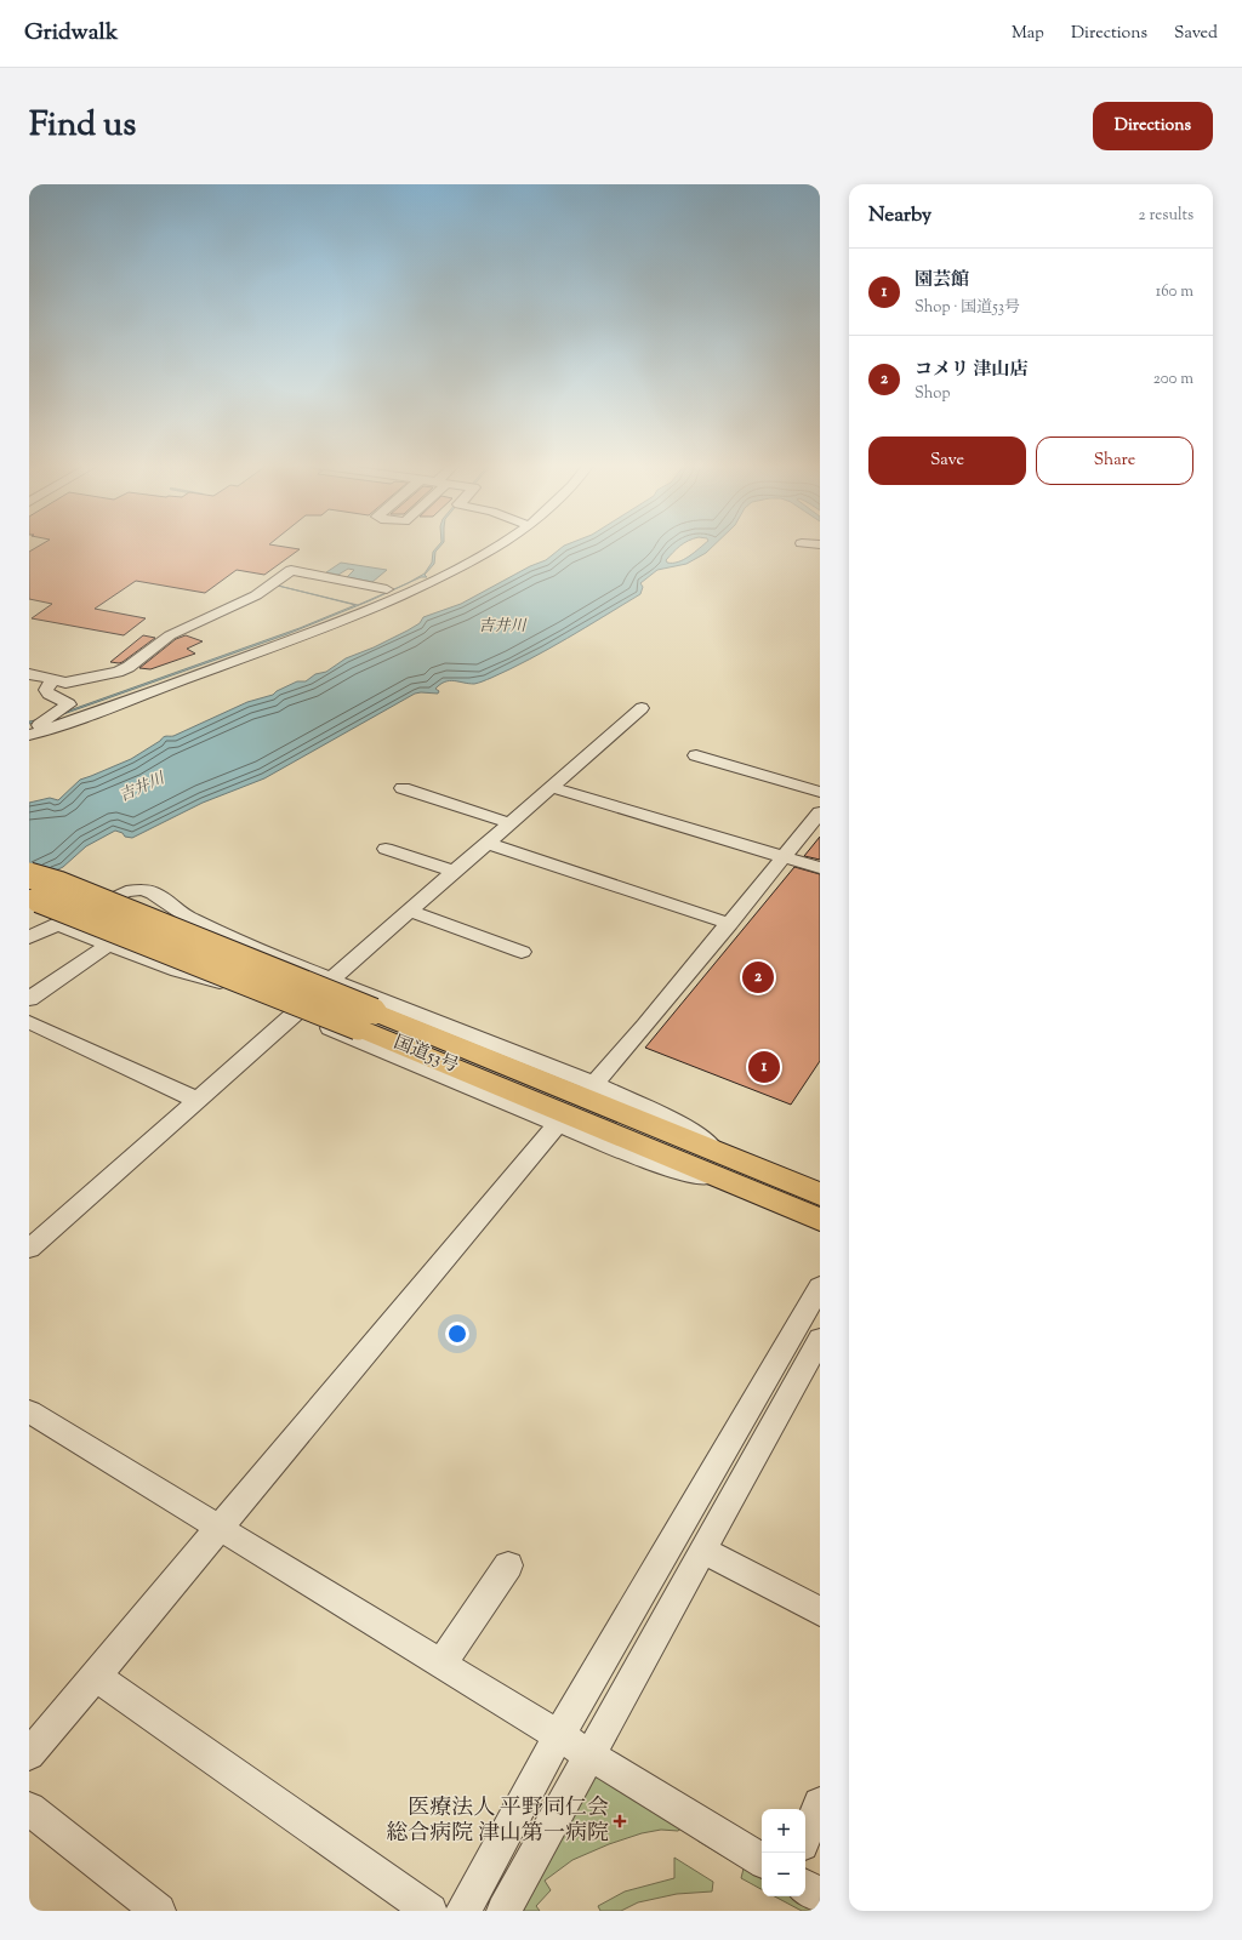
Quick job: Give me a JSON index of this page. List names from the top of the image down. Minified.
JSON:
{"streets":{"highway":["国道53号"]},"water":["吉井川"],"places":{"health":["医療法人 平野同仁会 総合病院 津山第一病院"]},"page":{"header":"Gridwalk","nav":["Map","Directions","Saved"],"title":"Find us","buttons":["Directions",["Save","Share"]],"heading":["Nearby","2 results"],"list":[{"mark":"1","name":"園芸館","note":"Shop · 国道53号","value":"160 m"},{"mark":"2","name":"コメリ 津山店","note":"Shop","value":"200 m"}],"pins":["2","1"],"map_buttons":["+","−"]}}
